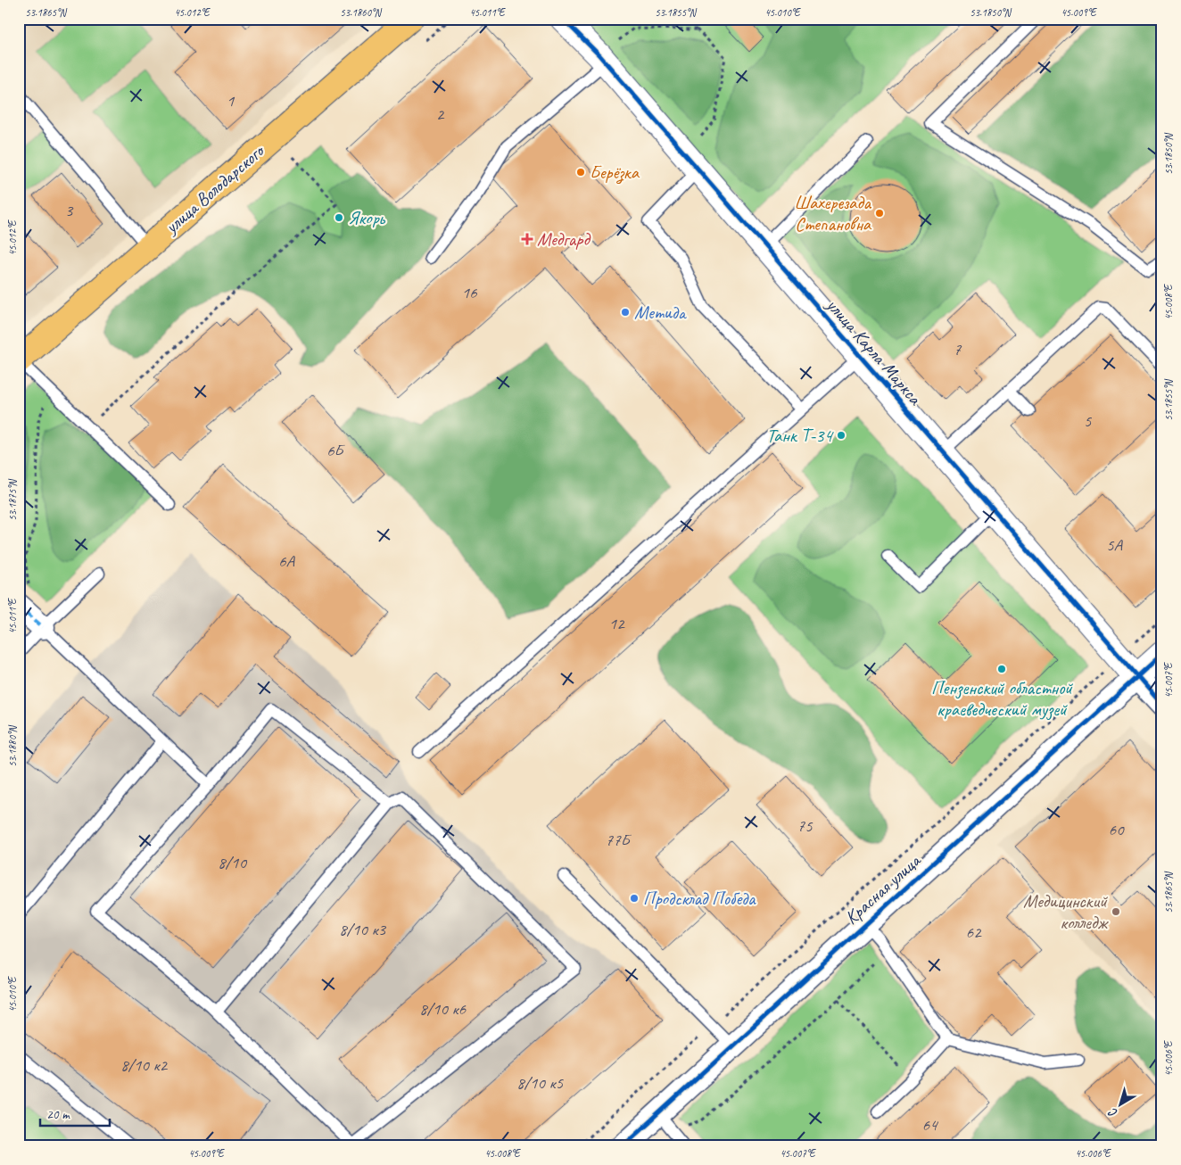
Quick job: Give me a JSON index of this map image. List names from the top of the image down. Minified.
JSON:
{"streets":{"main road":["улица Володарского"],"street":["улица Карла Маркса","Красная улица"]},"crossings":[["улица Карла Маркса","Красная улица"]],"places":{"other":["Берёзка","Шахерезада Степановна","Якорь","Метида","Танк Т-34","Пензенский областной краеведческий музей","Продсклад Победа","Медицинский колледж"],"health":["Медгард"]},"house_numbers":["1","2","3","16","7","5","6Б","5А","6А","12","75","60","77Б","8/10","8/10 к3","62","8/10 к6","8/10 к2","8/10 к5","64"],"scale_bar":"20 m","north":"bottom left","coordinates":["53.1865°N","45.012°E","53.1860°N","45.011°E","53.1855°N","45.010°E","53.1850°N","45.009°E","45.008°E","53.1875°N","45.007°E","53.1880°N","45.006°E"]}
